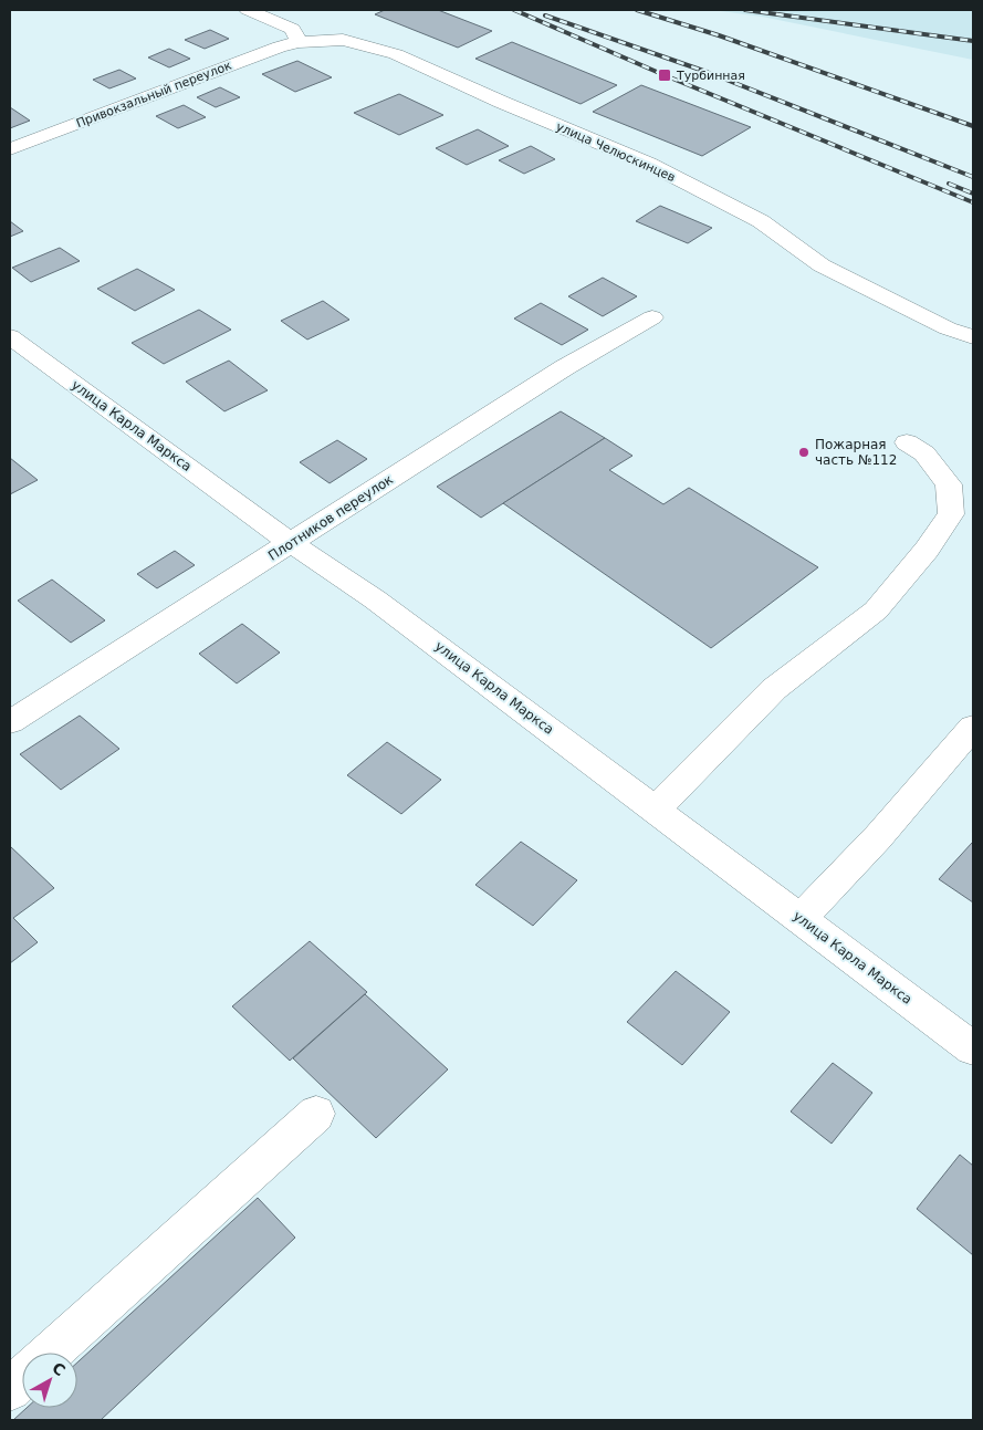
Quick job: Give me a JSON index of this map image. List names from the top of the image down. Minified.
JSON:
{"streets":{"street":["Привокзальный переулок","улица Челюскинцев","улица Карла Маркса","Плотников переулок"]},"crossings":[["Привокзальный переулок","улица Челюскинцев"],["улица Карла Маркса","Плотников переулок"]],"places":{"transit":["Турбинная"],"other":["Пожарная часть №112"]},"north":"top right"}
